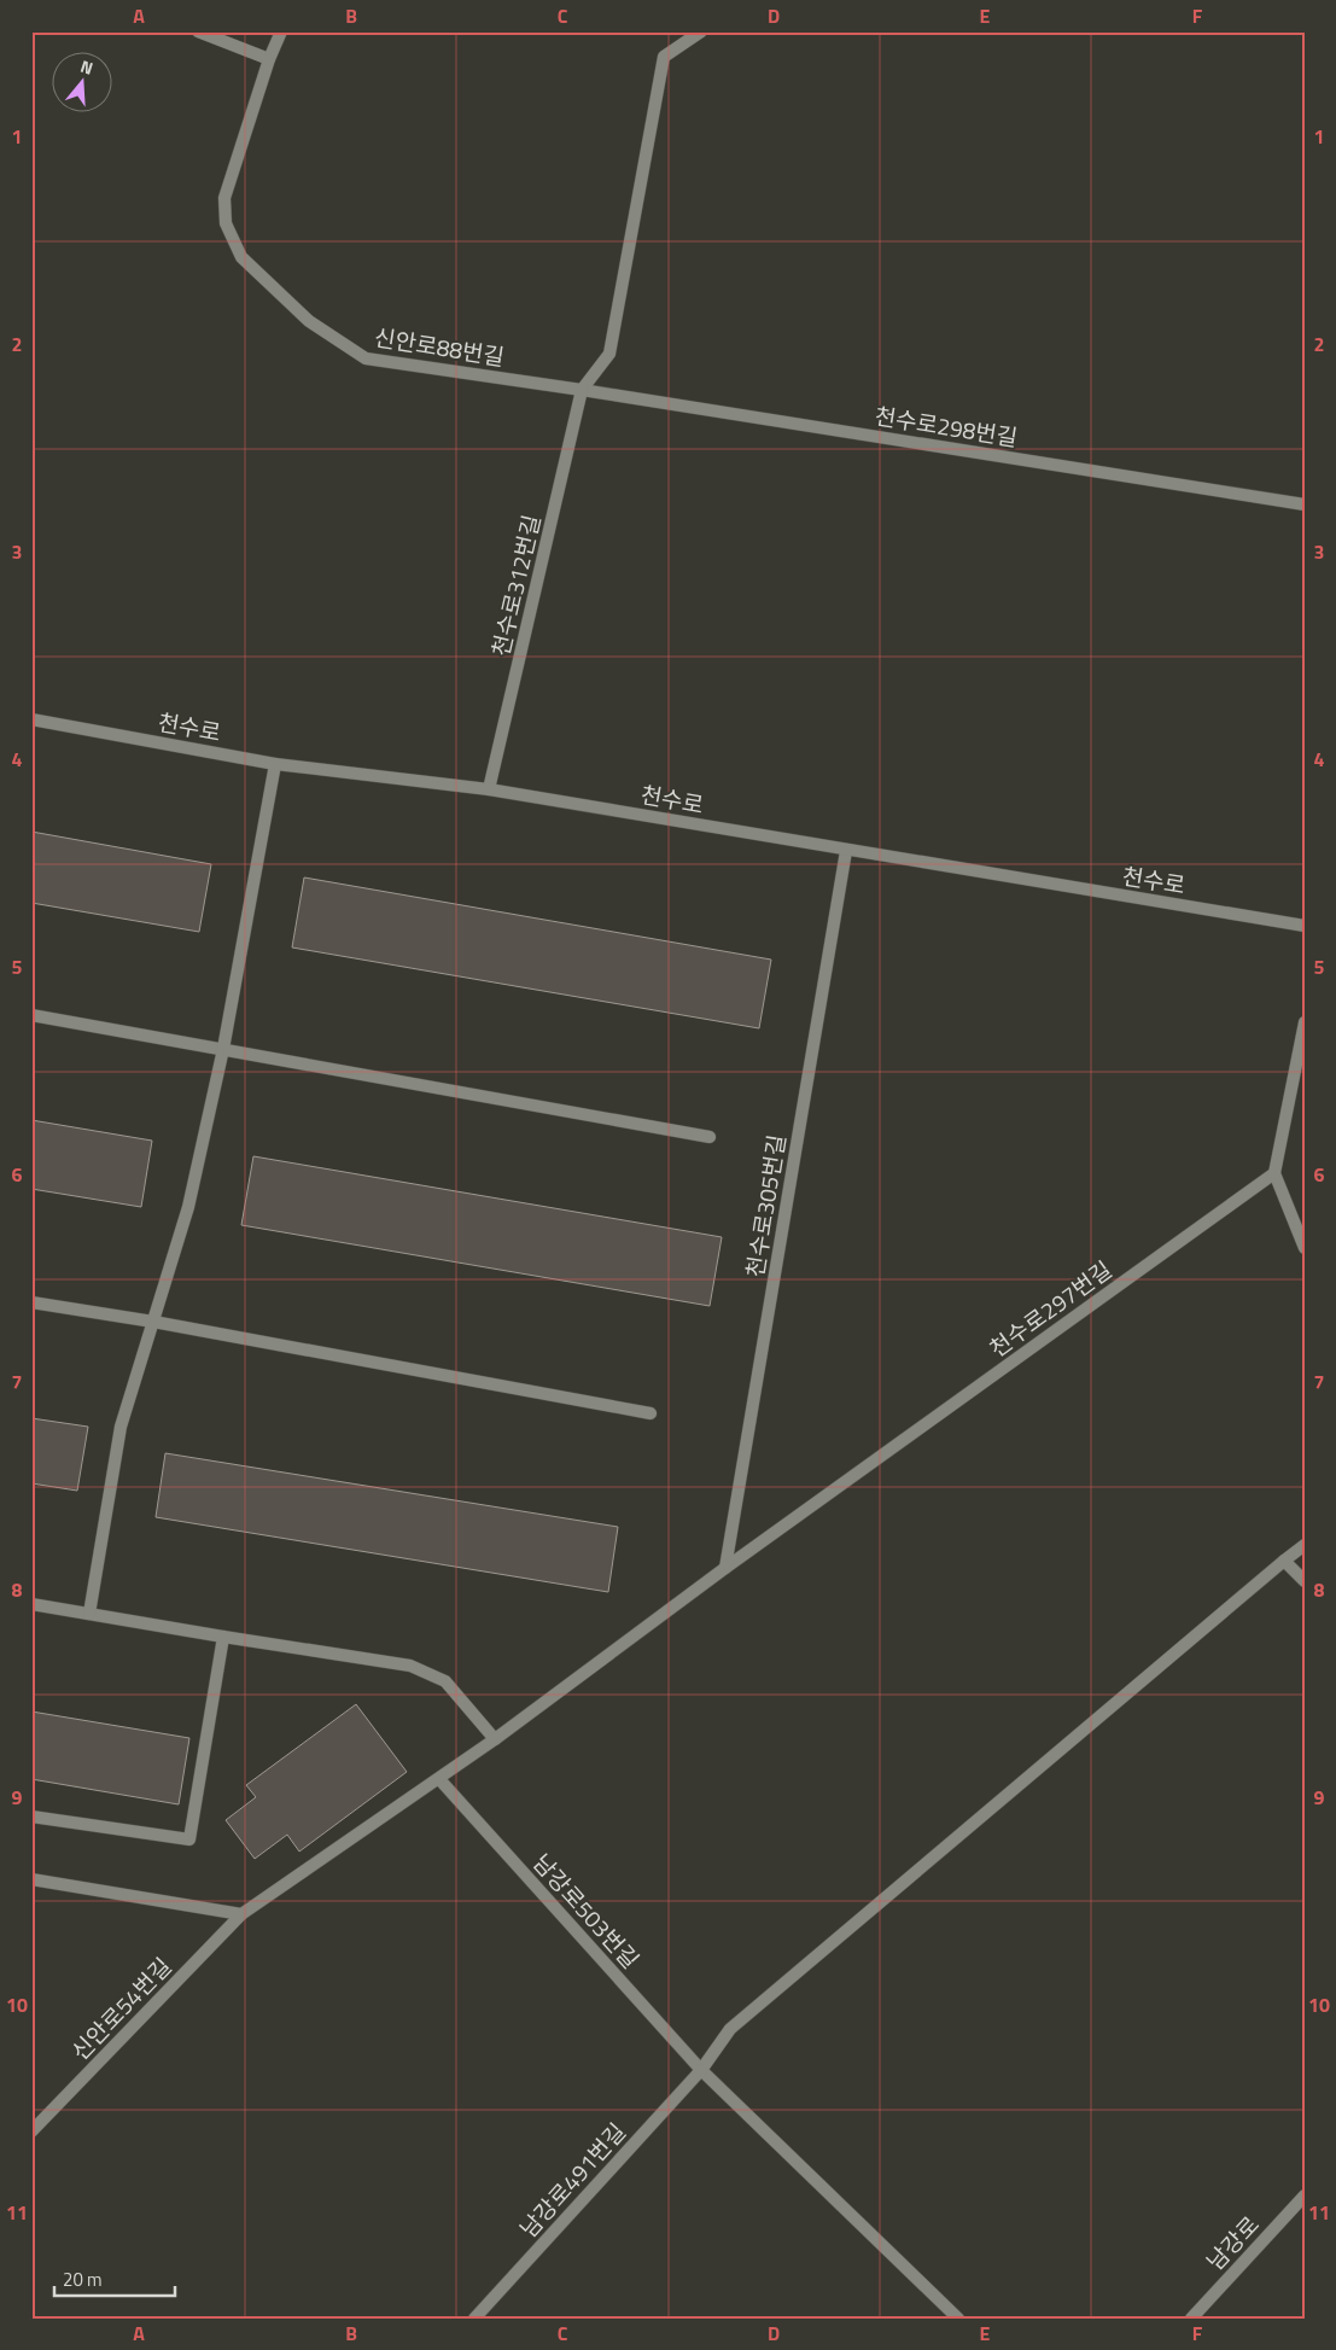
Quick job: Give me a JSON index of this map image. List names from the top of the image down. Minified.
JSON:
{"streets":{"street":["신안로88번길","천수로298번길","천수로312번길","천수로","천수로305번길","천수로297번길","남강로503번길","신안로54번길","남강로491번길","남강로"]},"crossings":[["신안로88번길","천수로298번길"],["신안로88번길","천수로312번길"],["천수로298번길","천수로312번길"],["천수로312번길","천수로"],["천수로","천수로305번길"],["천수로305번길","천수로297번길"],["남강로503번길","신안로54번길"],["남강로503번길","남강로491번길"]],"scale_bar":"20 m","north":"top","grid":{"columns":["A","B","C","D","E","F"],"rows":["1","2","3","4","5","6","7","8","9","10","11"]}}
